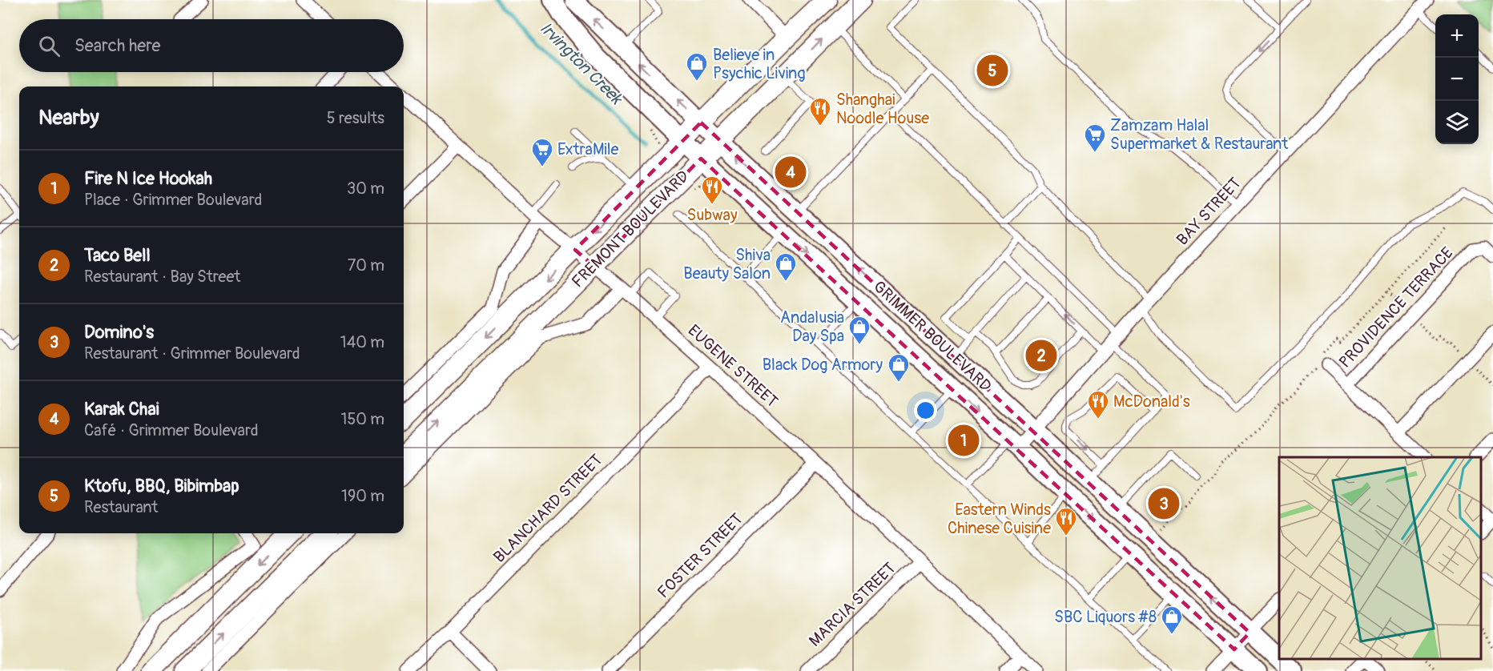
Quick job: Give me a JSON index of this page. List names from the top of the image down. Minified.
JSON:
{"streets":{"main road":["FREMONT BOULEVARD","GRIMMER BOULEVARD"],"street":["BAY STREET","PROVIDENCE TERRACE","EUGENE STREET","BLANCHARD STREET","FOSTER STREET","MARCIA STREET"]},"crossings":[["BAY STREET","GRIMMER BOULEVARD"],["FREMONT BOULEVARD","GRIMMER BOULEVARD"],["FREMONT BOULEVARD","EUGENE STREET"],["EUGENE STREET","BLANCHARD STREET"],["EUGENE STREET","FOSTER STREET"],["EUGENE STREET","MARCIA STREET"]],"water":["Irvington Creek"],"places":{"shop":["Believe in Psychic Living","Shiva Beauty Salon","Andalusia Day Spa","Black Dog Armory","SBC Liquors #8"],"restaurant":["Shanghai Noodle House","Subway","McDonald's","Eastern Winds Chinese Cuisine"],"supermarket":["Zamzam Halal Supermarket & Restaurant","ExtraMile"]},"page":{"map_buttons":["+","−"],"search":"Search here","pins":["5","4","2","1","3"],"heading":["Nearby","5 results"],"list":[{"mark":"1","name":"Fire N Ice Hookah","note":"Place · Grimmer Boulevard","value":"30 m"},{"mark":"2","name":"Taco Bell","note":"Restaurant · Bay Street","value":"70 m"},{"mark":"3","name":"Domino's","note":"Restaurant · Grimmer Boulevard","value":"140 m"},{"mark":"4","name":"Karak Chai","note":"Café · Grimmer Boulevard","value":"150 m"},{"mark":"5","name":"Ktofu, BBQ, Bibimbap","note":"Restaurant","value":"190 m"}]}}
